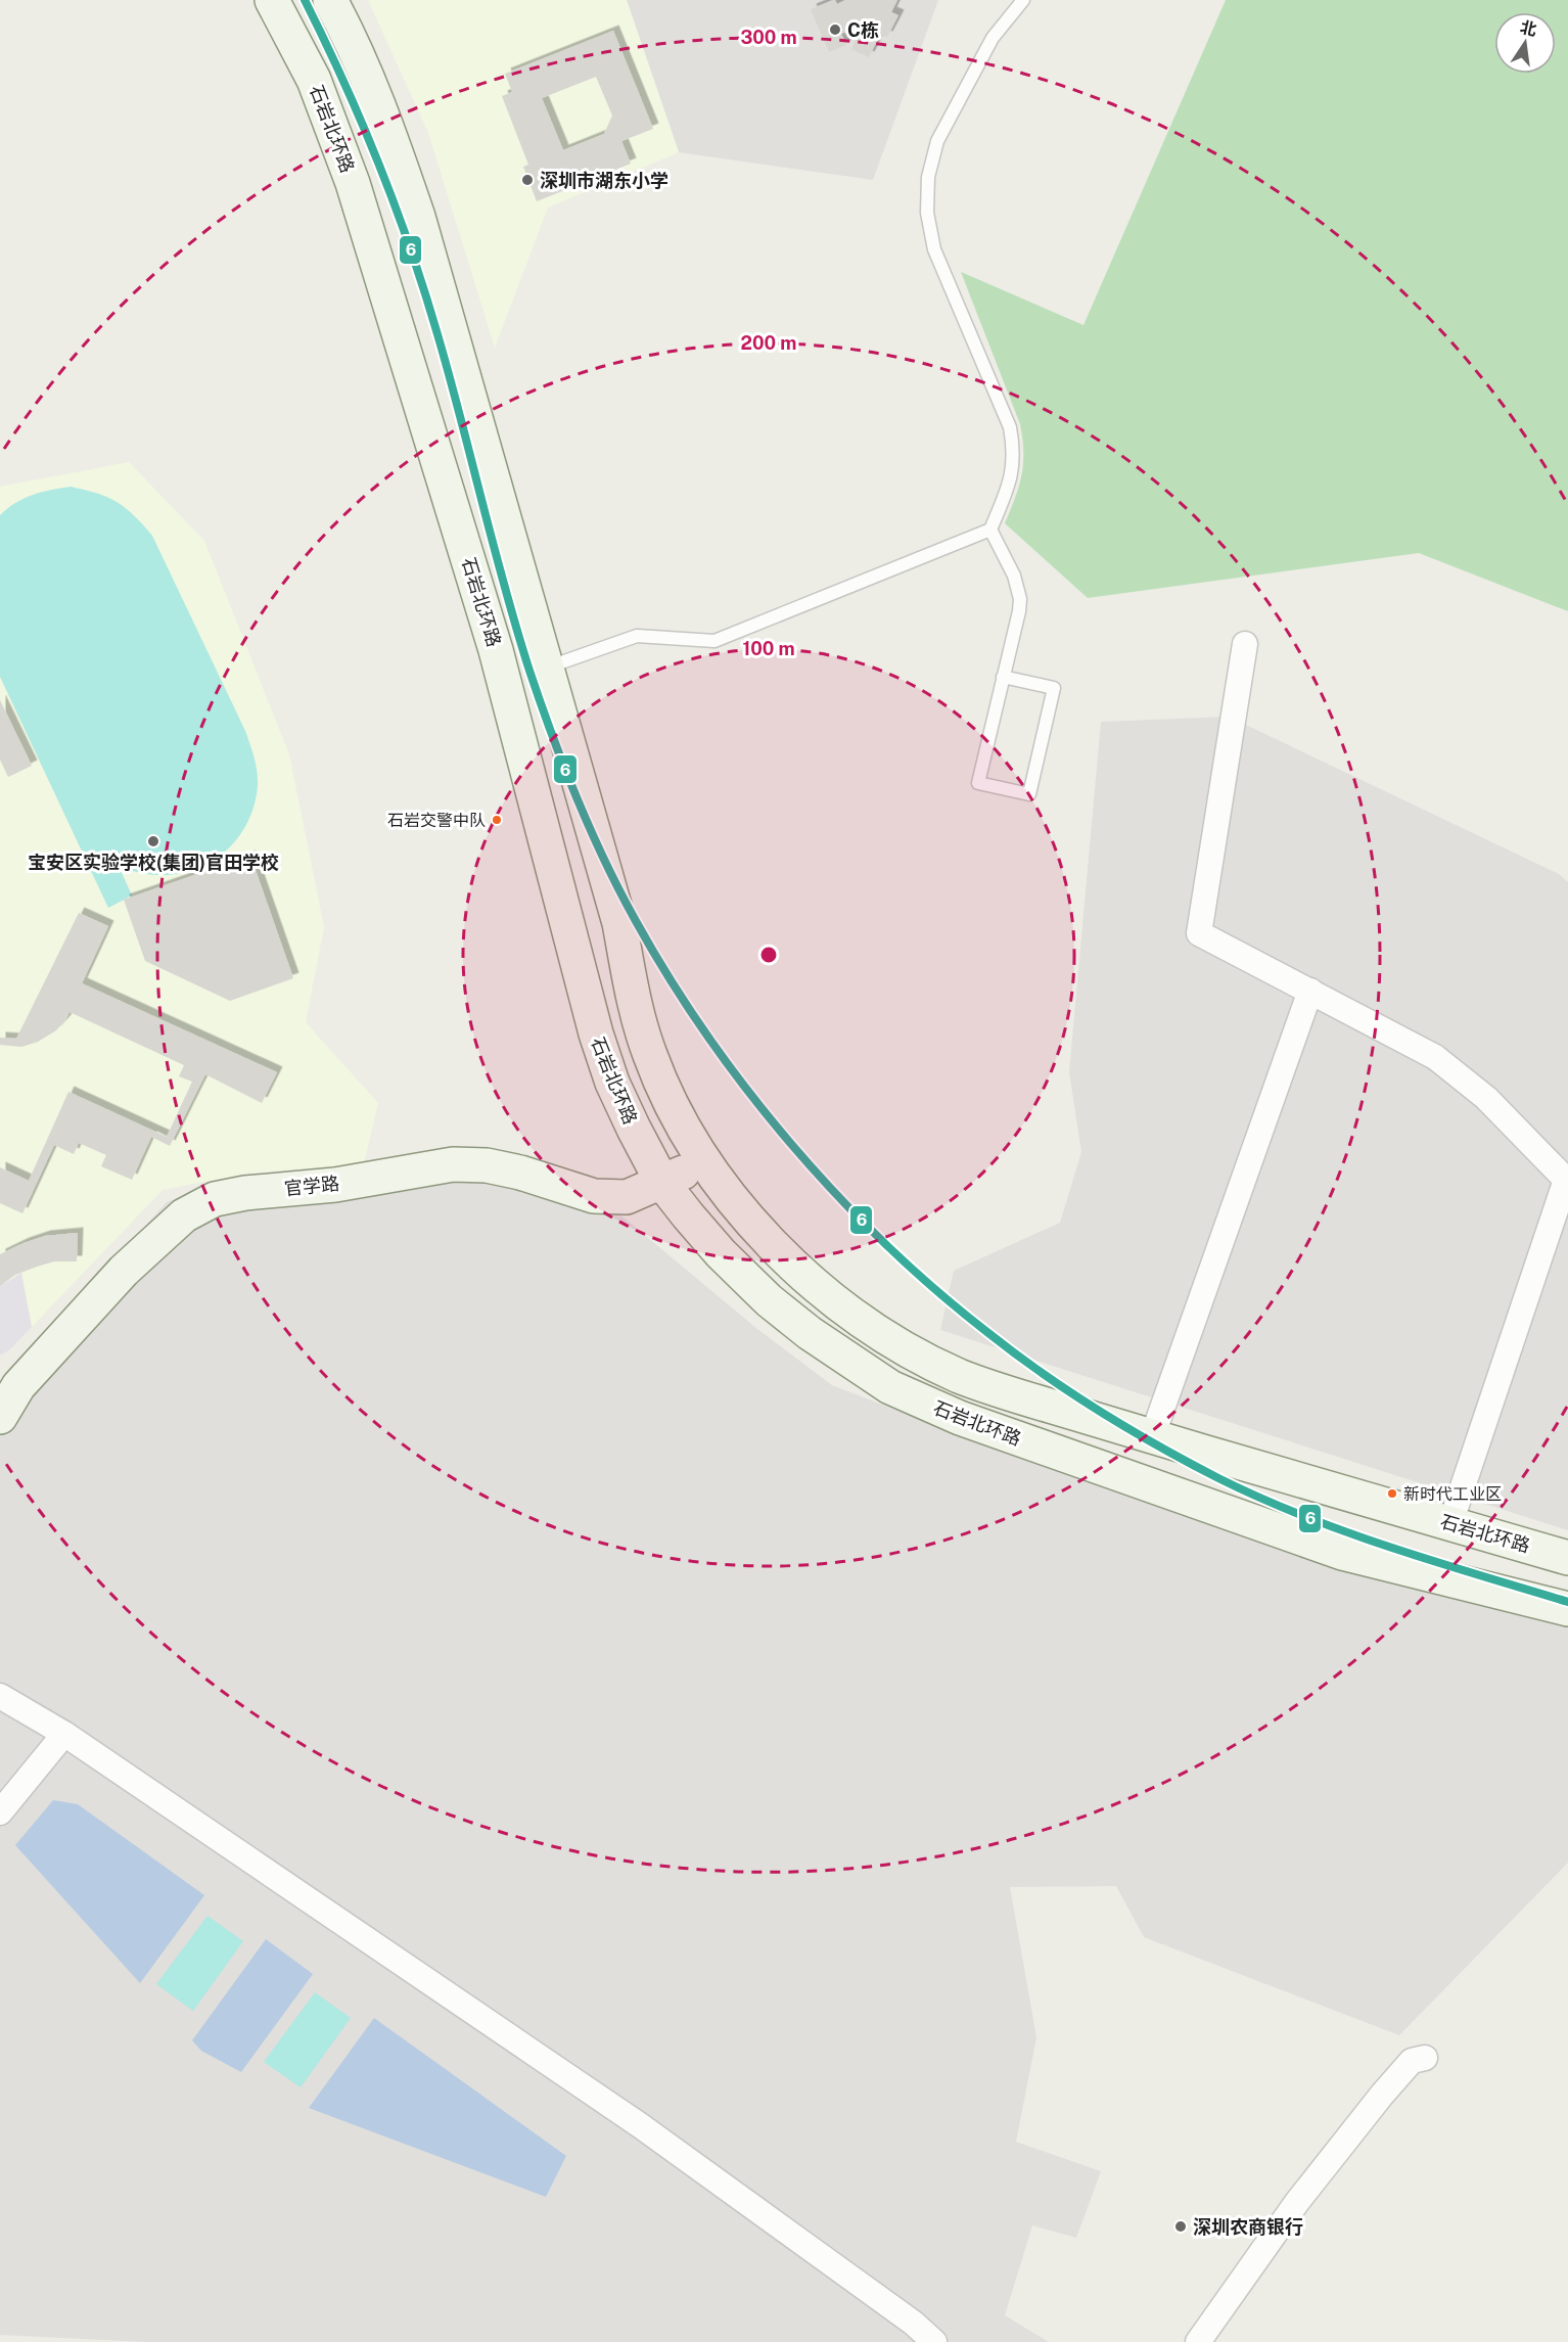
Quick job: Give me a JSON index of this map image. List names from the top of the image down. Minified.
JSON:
{"streets":{"main road":["石岩北环路","官学路"]},"crossings":[["石岩北环路","官学路"]],"places":["C栋","深圳市湖东小学","石岩交警中队","宝安区实验学校(集团)官田学校","新时代工业区","深圳农商银行"],"lines":["transit line 6"],"north":"top","rings":["300 m","200 m","100 m"]}
